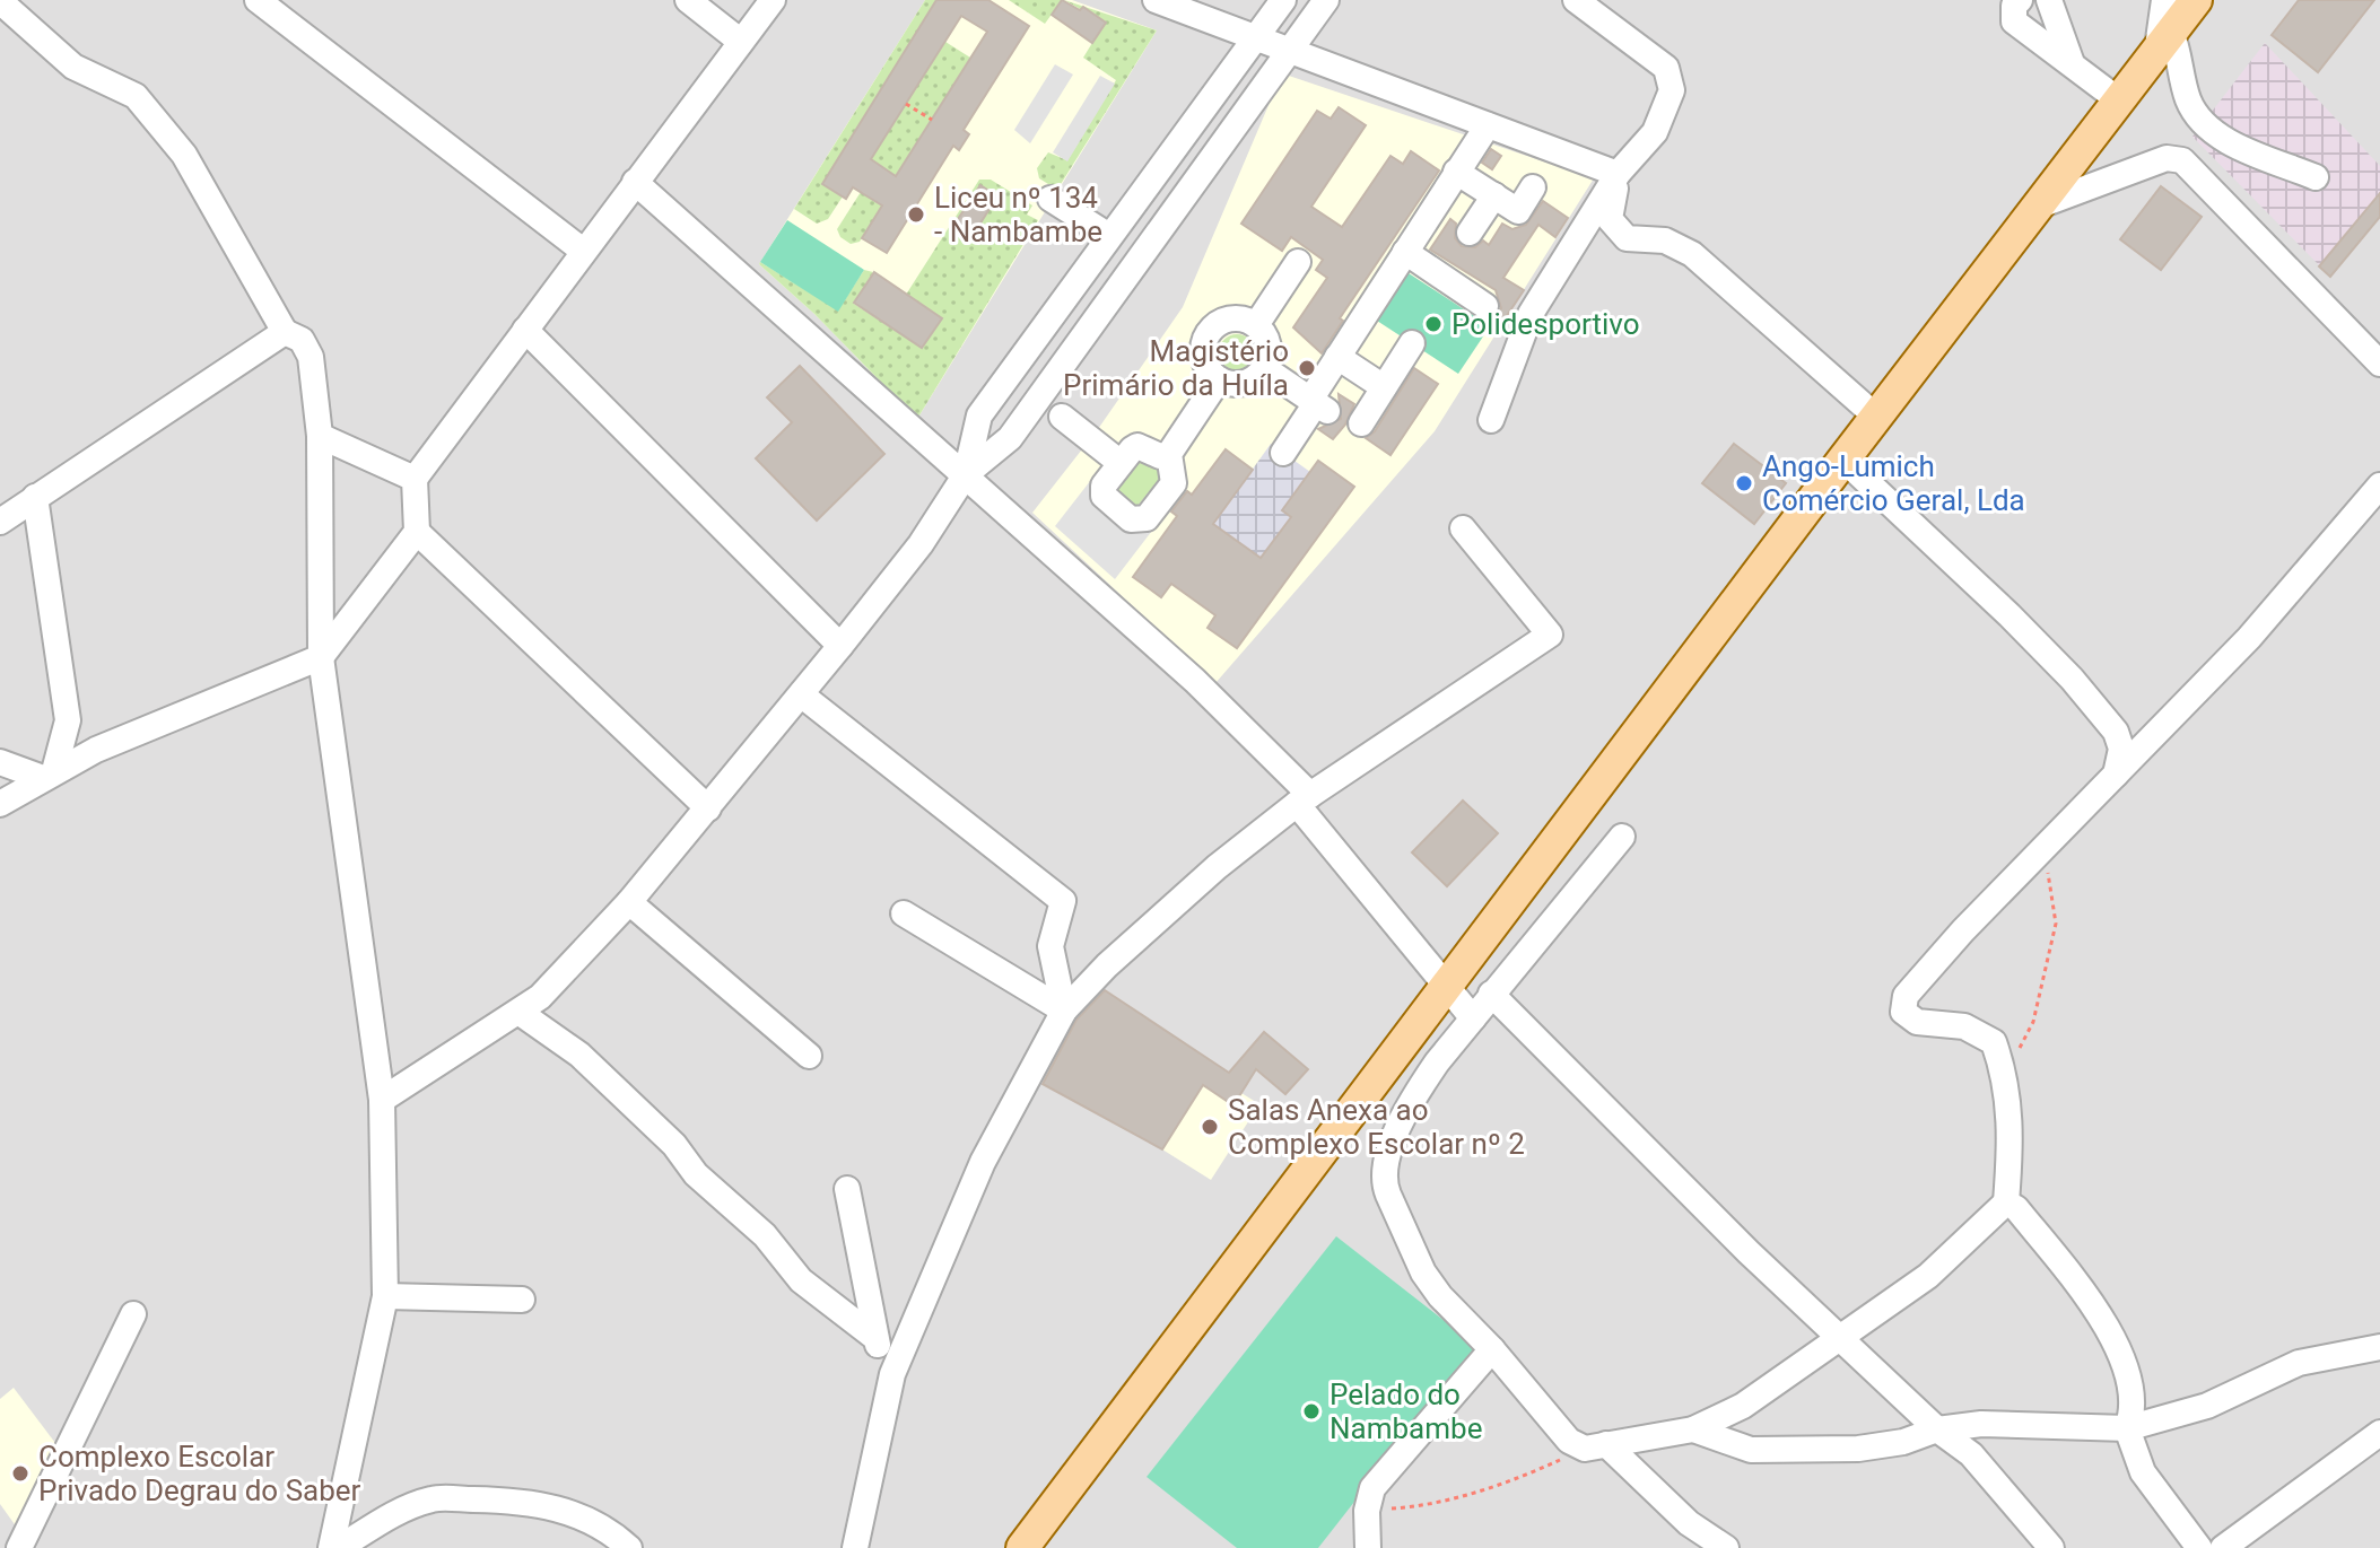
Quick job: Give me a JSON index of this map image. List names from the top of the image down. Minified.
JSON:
{"places":["Liceu nº 134 - Nambambe","Polidesportivo","Magistério Primário da Huíla","Ango-Lumich Comércio Geral, Lda","Salas Anexa ao Complexo Escolar nº 2","Pelado do Nambambe","Complexo Escolar Privado Degrau do Saber"]}
